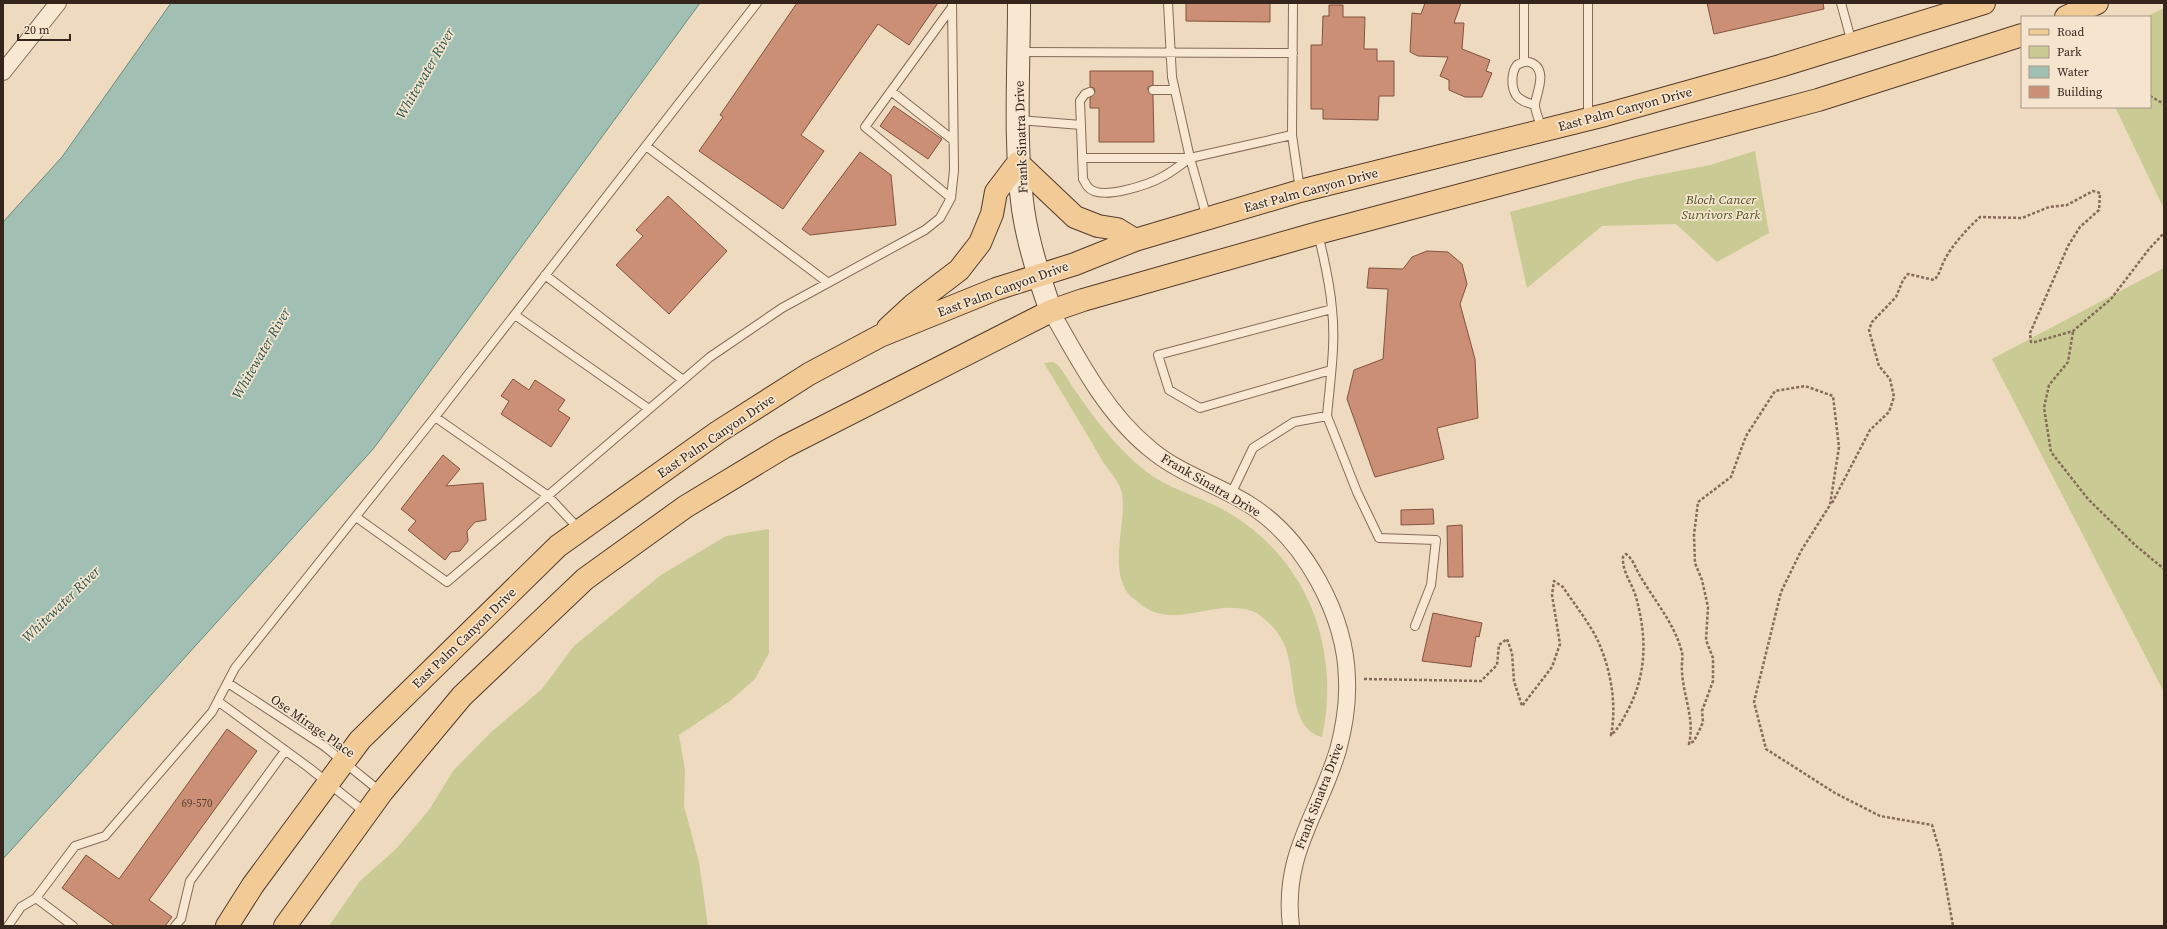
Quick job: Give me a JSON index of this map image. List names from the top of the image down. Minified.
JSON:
{"streets":{"main road":["East Palm Canyon Drive","Frank Sinatra Drive"],"lane":["Ose Mirage Place"]},"crossings":[["East Palm Canyon Drive","Frank Sinatra Drive"],["East Palm Canyon Drive","Ose Mirage Place"]],"water":["Whitewater River"],"parks":["Bloch Cancer Survivors Park"],"house_numbers":["69-570"],"legend":["Road","Park","Water","Building"],"scale_bar":"20 m"}
